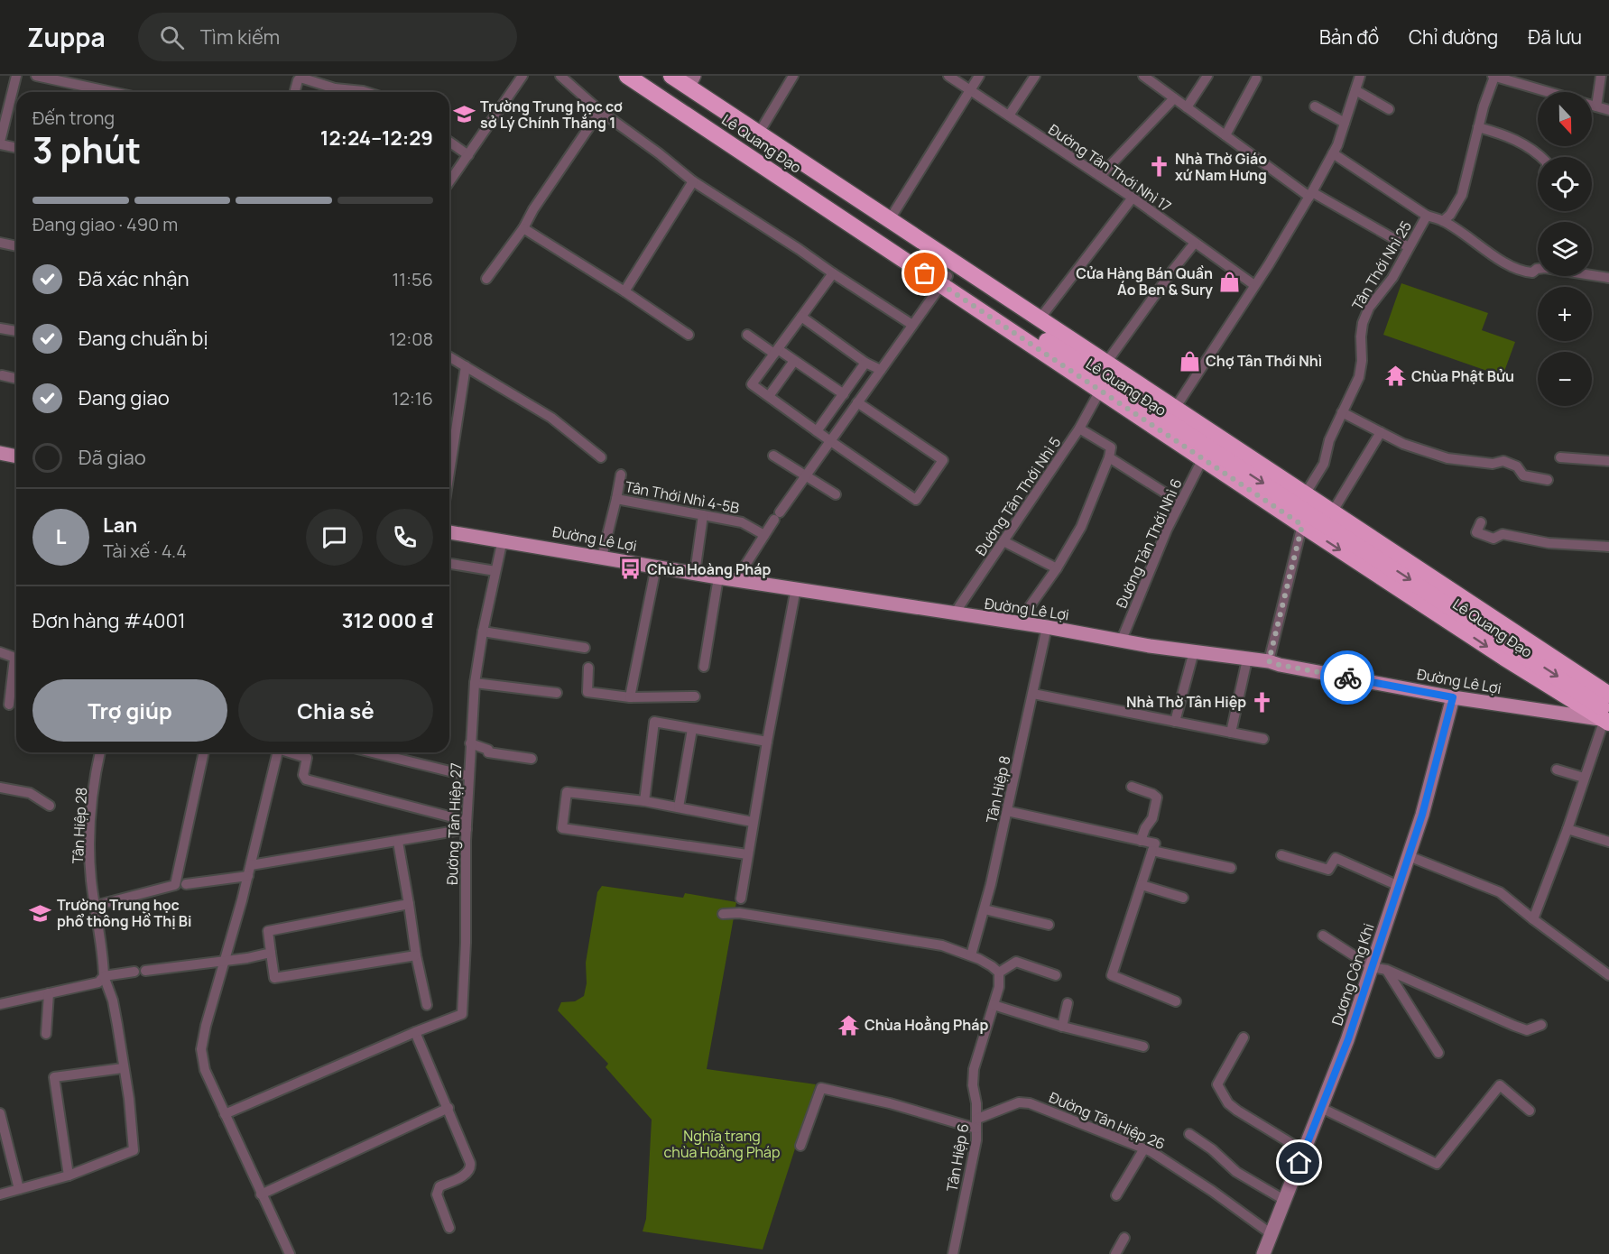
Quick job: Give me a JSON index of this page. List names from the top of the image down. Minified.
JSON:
{"streets":{"highway":["Lê Quang Đạo"],"main road":["Đường Lê Lợi"],"street":["Đường Tân Thới Nhì 17","Tân Thới Nhì 25","Đường Tân Thới Nhì 5","Tân Thới Nhì 4-5B","Đường Tản Thới Nhì 6","Tân Hiệp 8","Đường Tân Hiệp 27","Tân Hiệp 28","Dương Công Khi","Đường Tân Hiệp 26","Tân Hiệp 6"]},"crossings":[["Lê Quang Đạo","Tân Thới Nhì 25"],["Lê Quang Đạo","Đường Tân Thới Nhì 5"],["Lê Quang Đạo","Đường Lê Lợi"],["Lê Quang Đạo","Đường Tản Thới Nhì 6"],["Đường Tân Thới Nhì 5","Đường Lê Lợi"],["Đường Lê Lợi","Đường Tản Thới Nhì 6"],["Đường Lê Lợi","Tân Hiệp 8"],["Đường Lê Lợi","Đường Tân Hiệp 27"],["Đường Lê Lợi","Dương Công Khi"],["Dương Công Khi","Đường Tân Hiệp 26"],["Đường Tân Hiệp 26","Tân Hiệp 6"]],"parks":["Nghĩa trang chùa Hoằng Pháp"],"places":{"school or university":["Trường Trung học cơ sở Lý Chính Thắng 1","Trường Trung học phổ thông Hồ Thị Bi"],"church":["Nhà Thờ Giáo xứ Nam Hưng","Nhà Thờ Tân Hiệp"],"shop":["Cửa Hàng Bán Quần Áo Ben & Sury","Chợ Tân Thới Nhì"],"temple":["Chùa Phật Bửu","Chùa Hoằng Pháp"],"bus stop":["Chùa Hoàng Pháp"]},"north":"bottom","page":{"header":"Zuppa","search":"Tìm kiếm","nav":["Bản đồ","Chỉ đường","Đã lưu"],"map_buttons":["+","−"],"heading":["3 phút","Đến trong","12:24–12:29"],"panel":["Lan","Tài xế · 4.4","Đơn hàng #4001","312 000 ₫"],"bar":"Đang giao · 490 m","list":[["Đã xác nhận","11:56"],["Đang chuẩn bị","12:08"],["Đang giao","12:16"],"Đã giao"],"round":"L","buttons":["Trợ giúp","Chia sẻ"]}}
